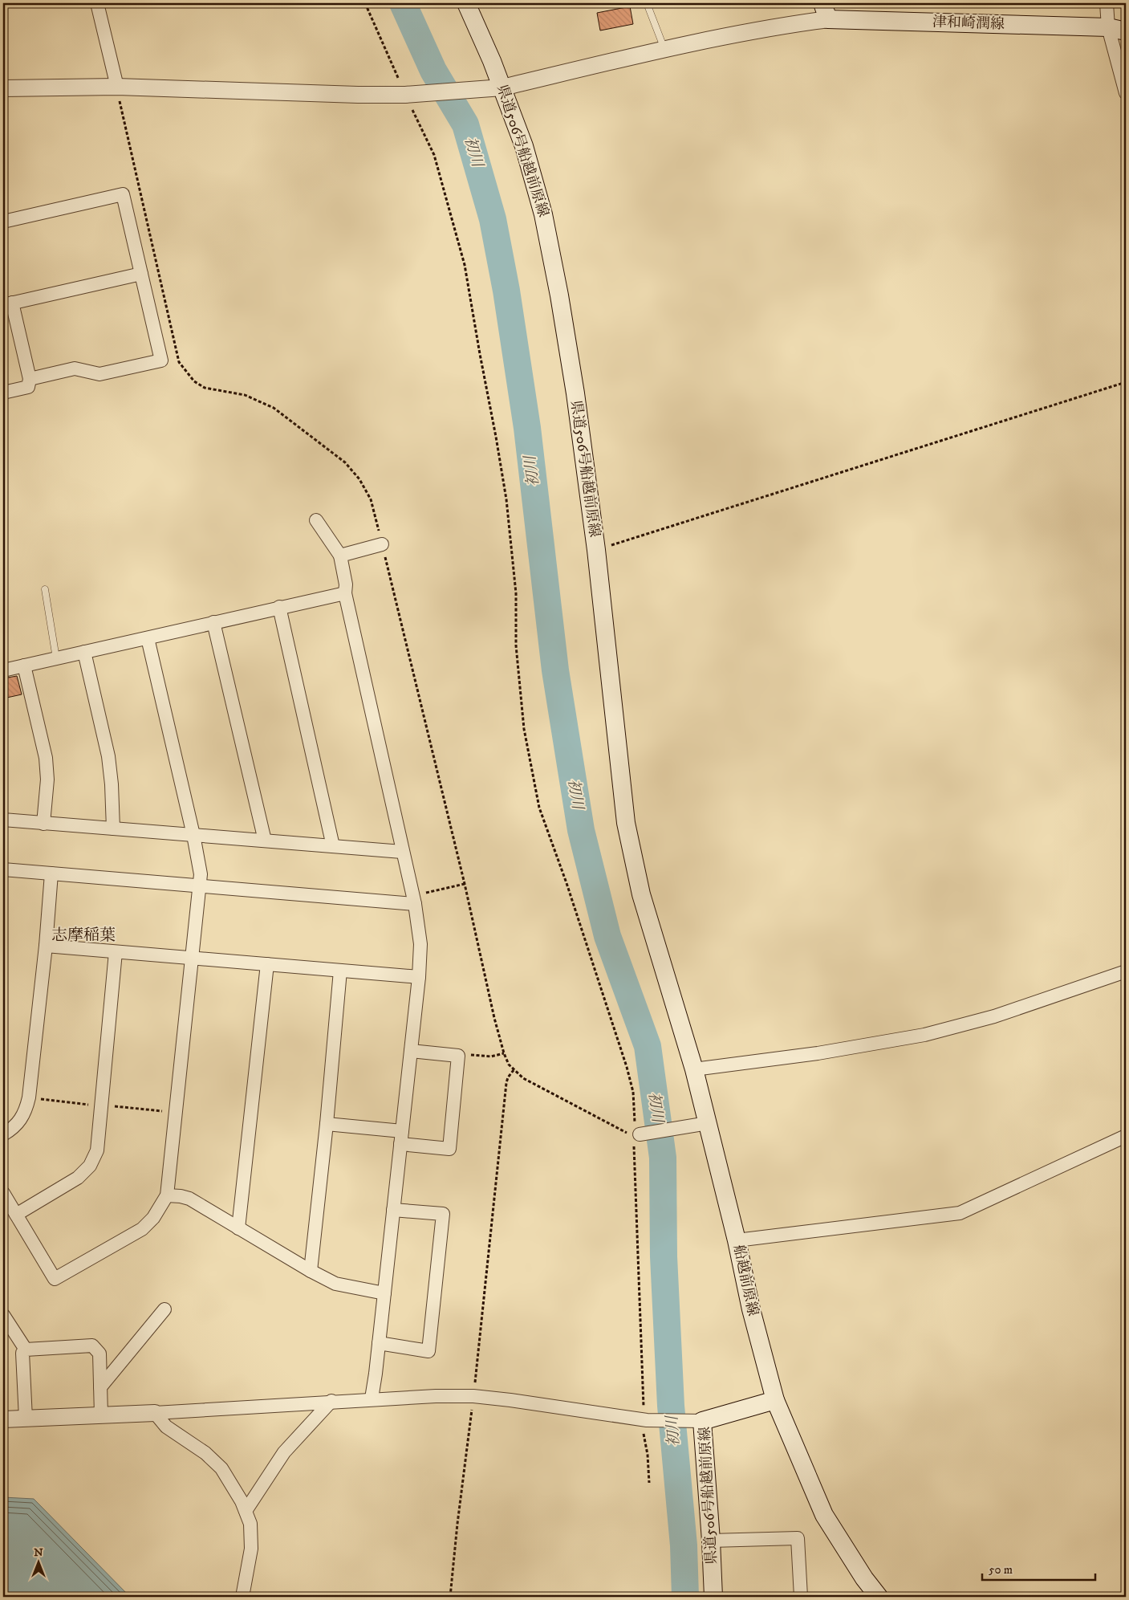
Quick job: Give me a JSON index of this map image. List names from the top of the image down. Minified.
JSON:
{"streets":{"main road":["津和崎潤線","県道506号船越前原線","船越前原線"]},"crossings":[["県道506号船越前原線","船越前原線"]],"districts":["志摩稲葉"],"water":["初川"],"scale_bar":"50 m","north":"top"}
